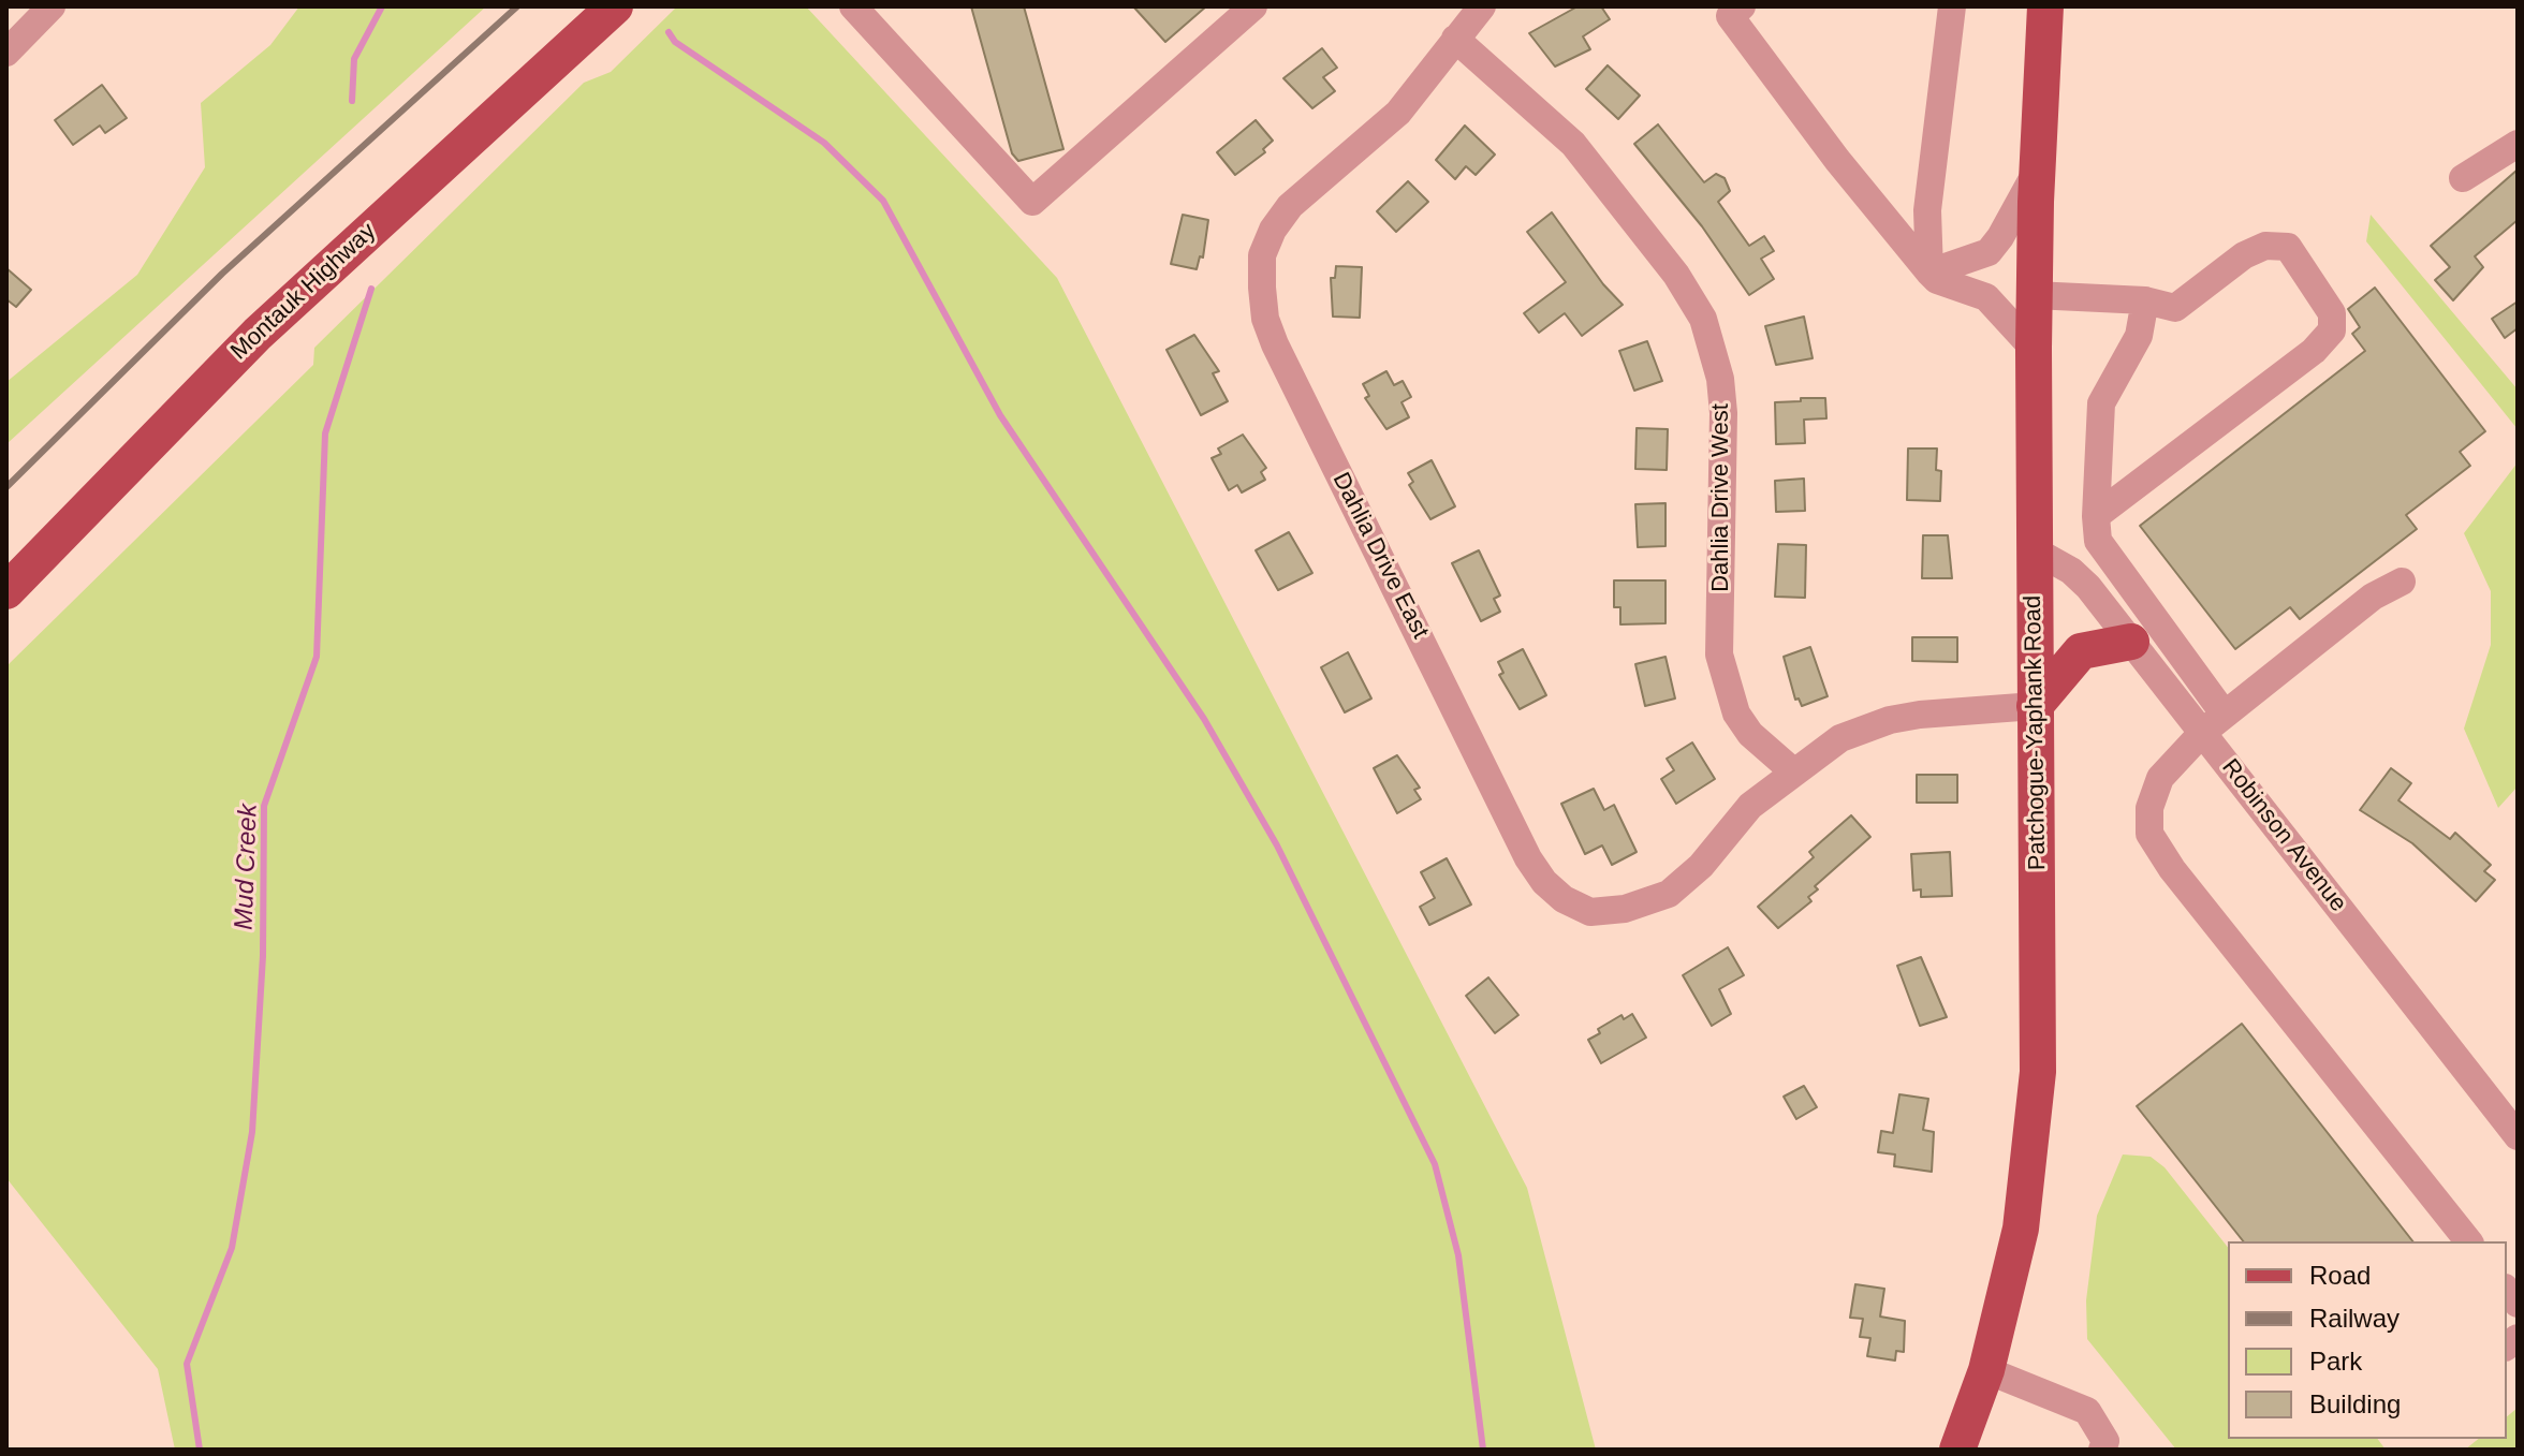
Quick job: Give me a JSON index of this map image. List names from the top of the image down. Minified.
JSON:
{"streets":{"main road":["Montauk Highway","Patchogue-Yaphank Road"],"street":["Dahlia Drive West","Dahlia Drive East","Robinson Avenue"]},"crossings":[["Dahlia Drive West","Dahlia Drive East"],["Dahlia Drive East","Patchogue-Yaphank Road"],["Patchogue-Yaphank Road","Robinson Avenue"]],"water":["Mud Creek"],"legend":["Road","Railway","Park","Building"]}
